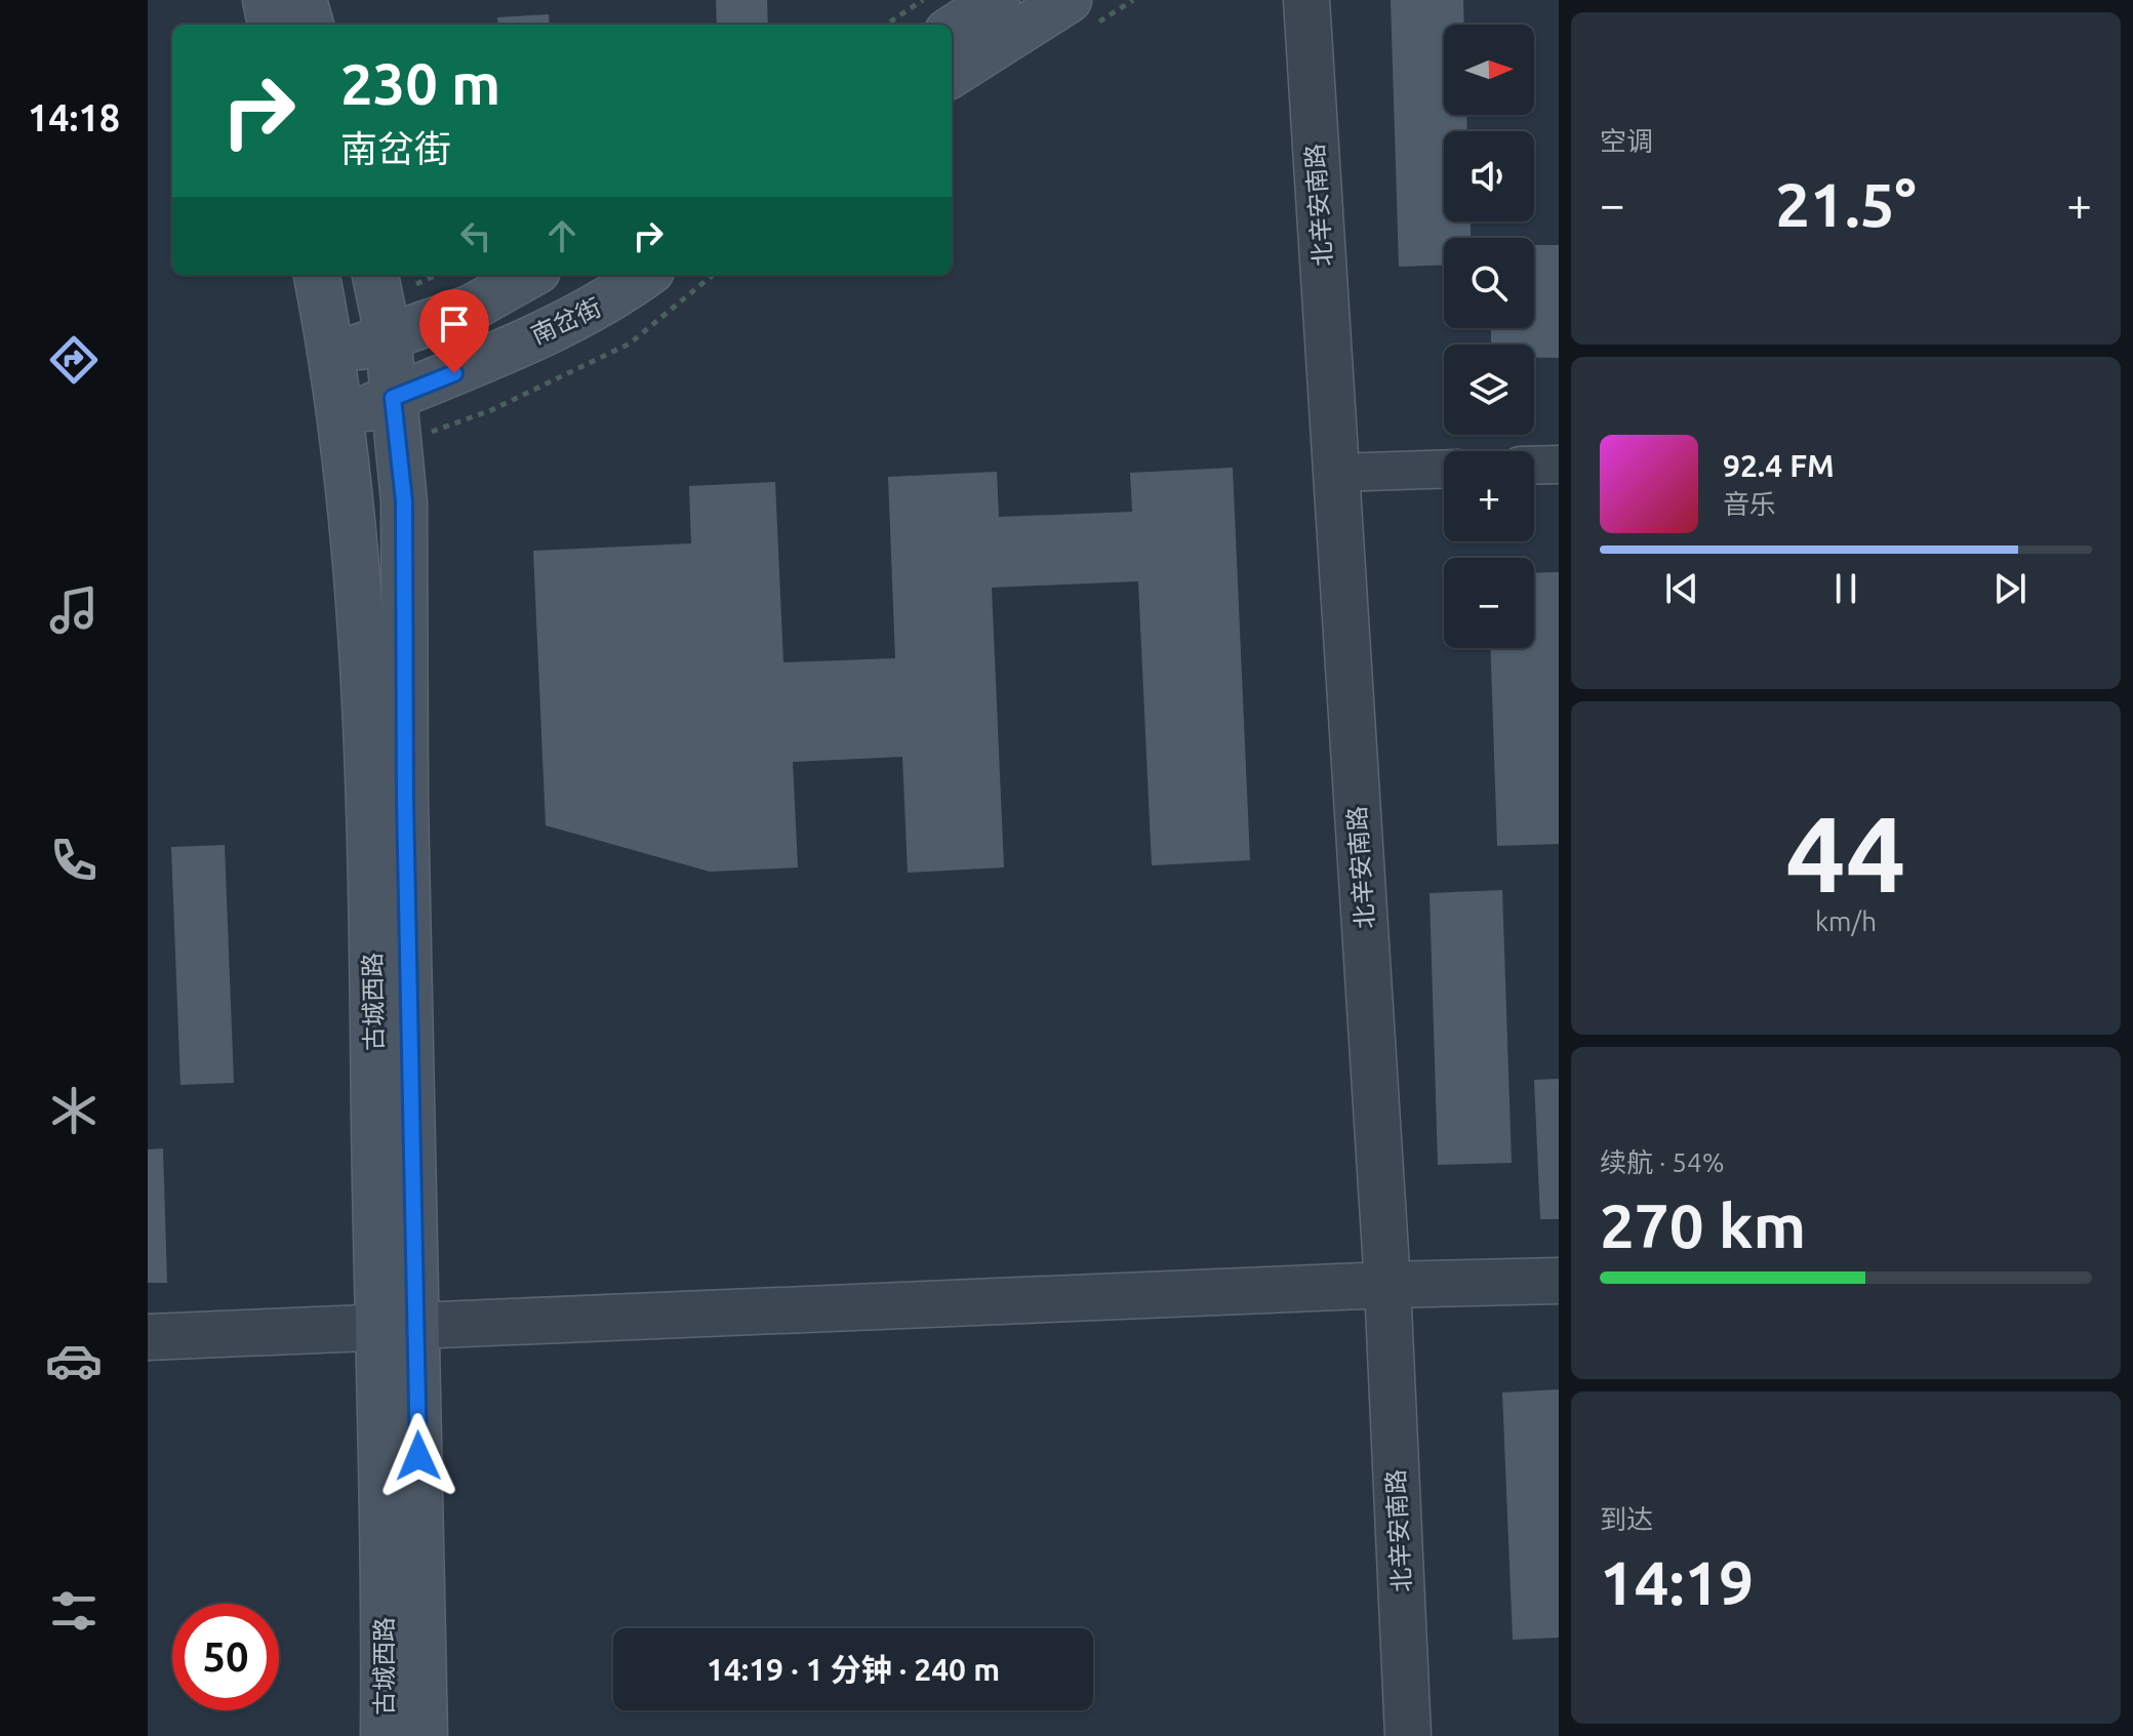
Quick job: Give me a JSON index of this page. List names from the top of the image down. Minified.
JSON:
{"streets":{"main road":["南岔街","古城西路"],"street":["北辛安南路"]},"crossings":[["南岔街","古城西路"]],"north":"right","page":{"tabs":"14:18","tile":["空调",["44","km/h"],["续航 · 54%","270 km"],["到达","14:19"]],"map_buttons":["+","−"],"turn":["230 m","南岔街"],"heat":["−","21.5°","+"],"song":["92.4 FM","音乐"],"limit":"50","trip":"14:19 · 1 分钟 · 240 m"}}
